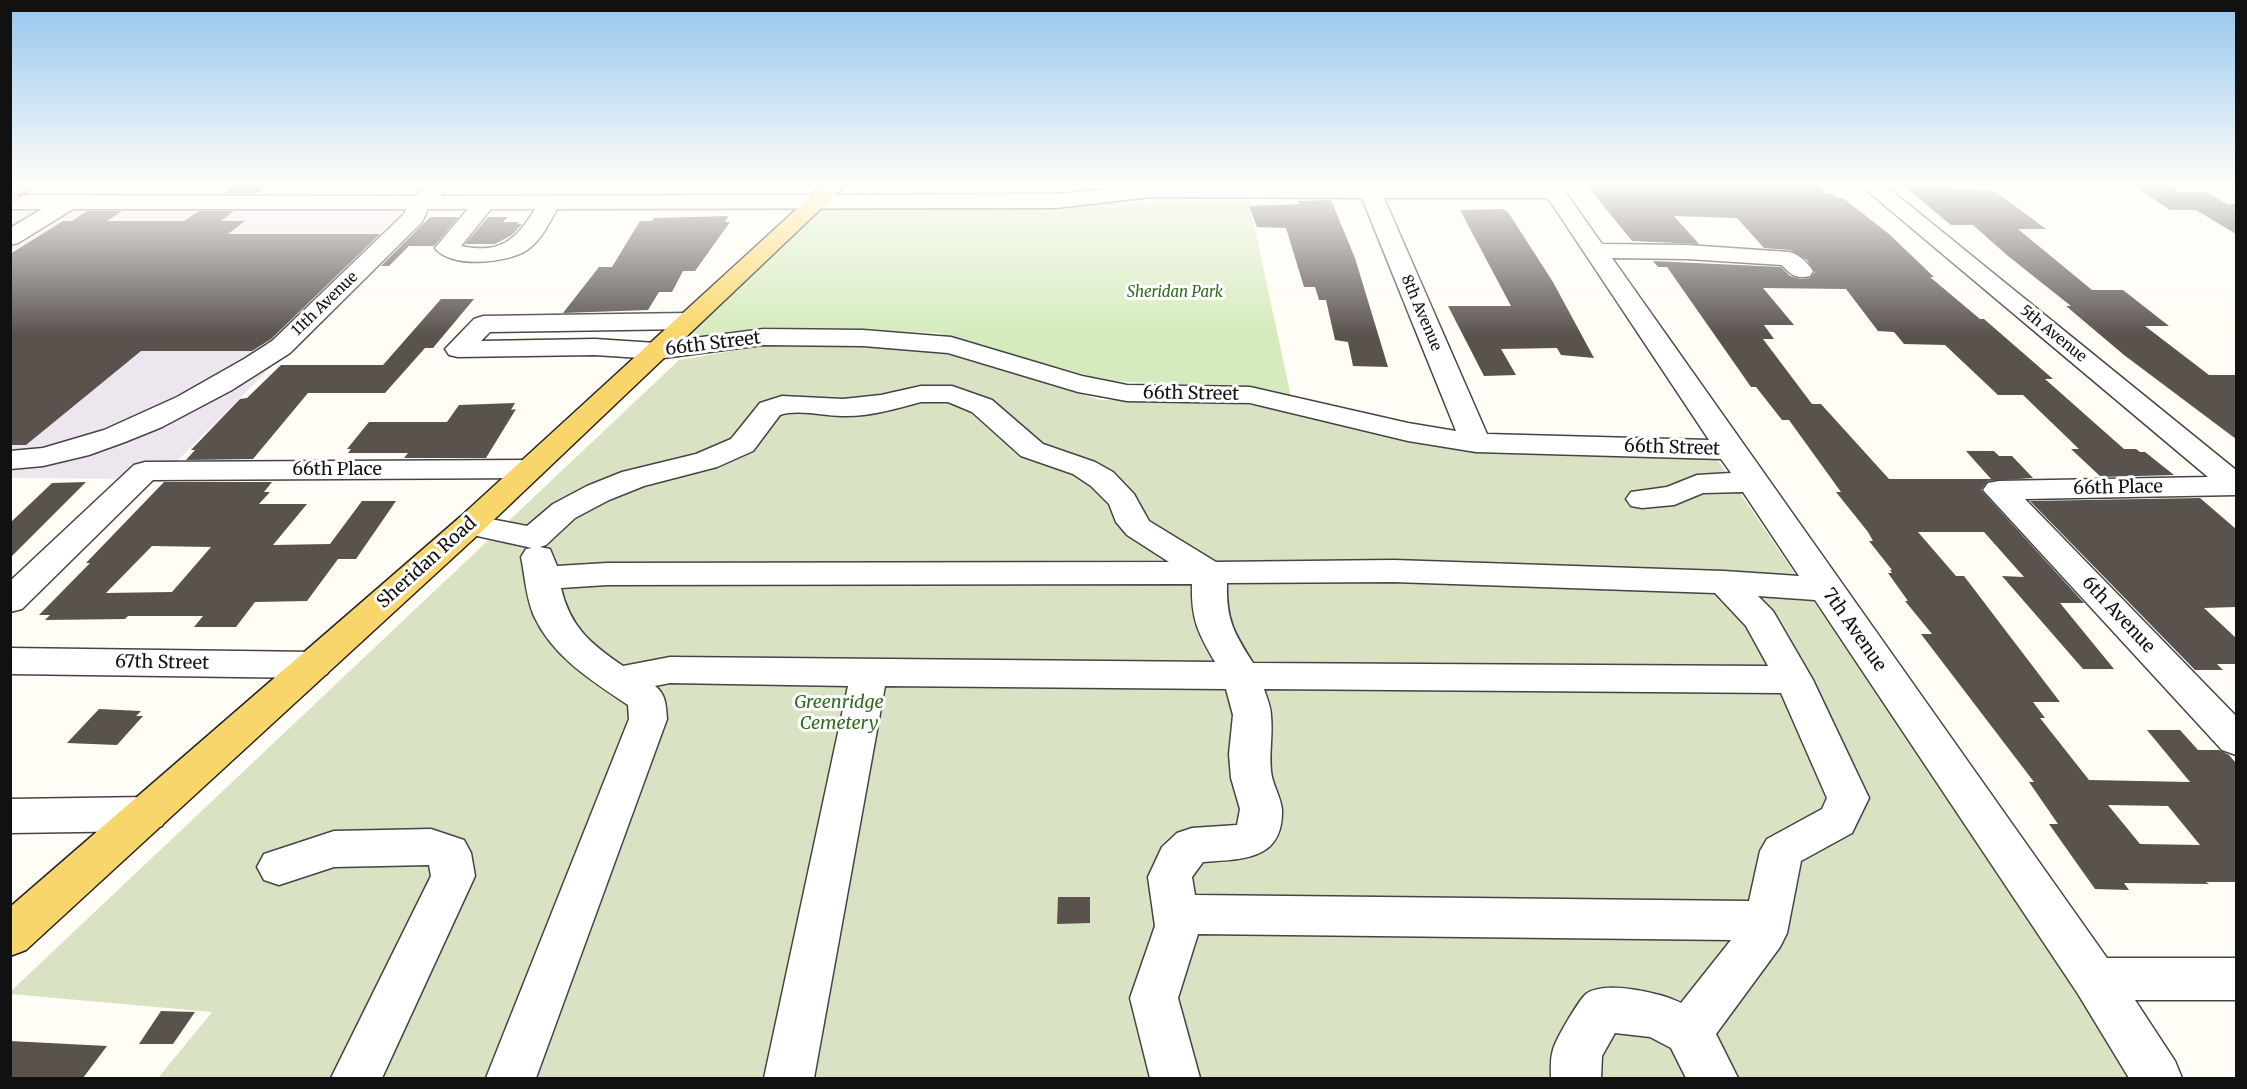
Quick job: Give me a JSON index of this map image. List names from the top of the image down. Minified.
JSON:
{"streets":{"main road":["Sheridan Road"],"street":["11th Avenue","8th Avenue","5th Avenue","66th Street","66th Place","6th Avenue","7th Avenue","67th Street"]},"crossings":[["8th Avenue","66th Street"],["5th Avenue","66th Place"],["66th Street","Sheridan Road"],["66th Street","7th Avenue"],["66th Place","Sheridan Road"],["66th Place","6th Avenue"],["Sheridan Road","67th Street"]],"parks":["Sheridan Park","Greenridge Cemetery"]}
